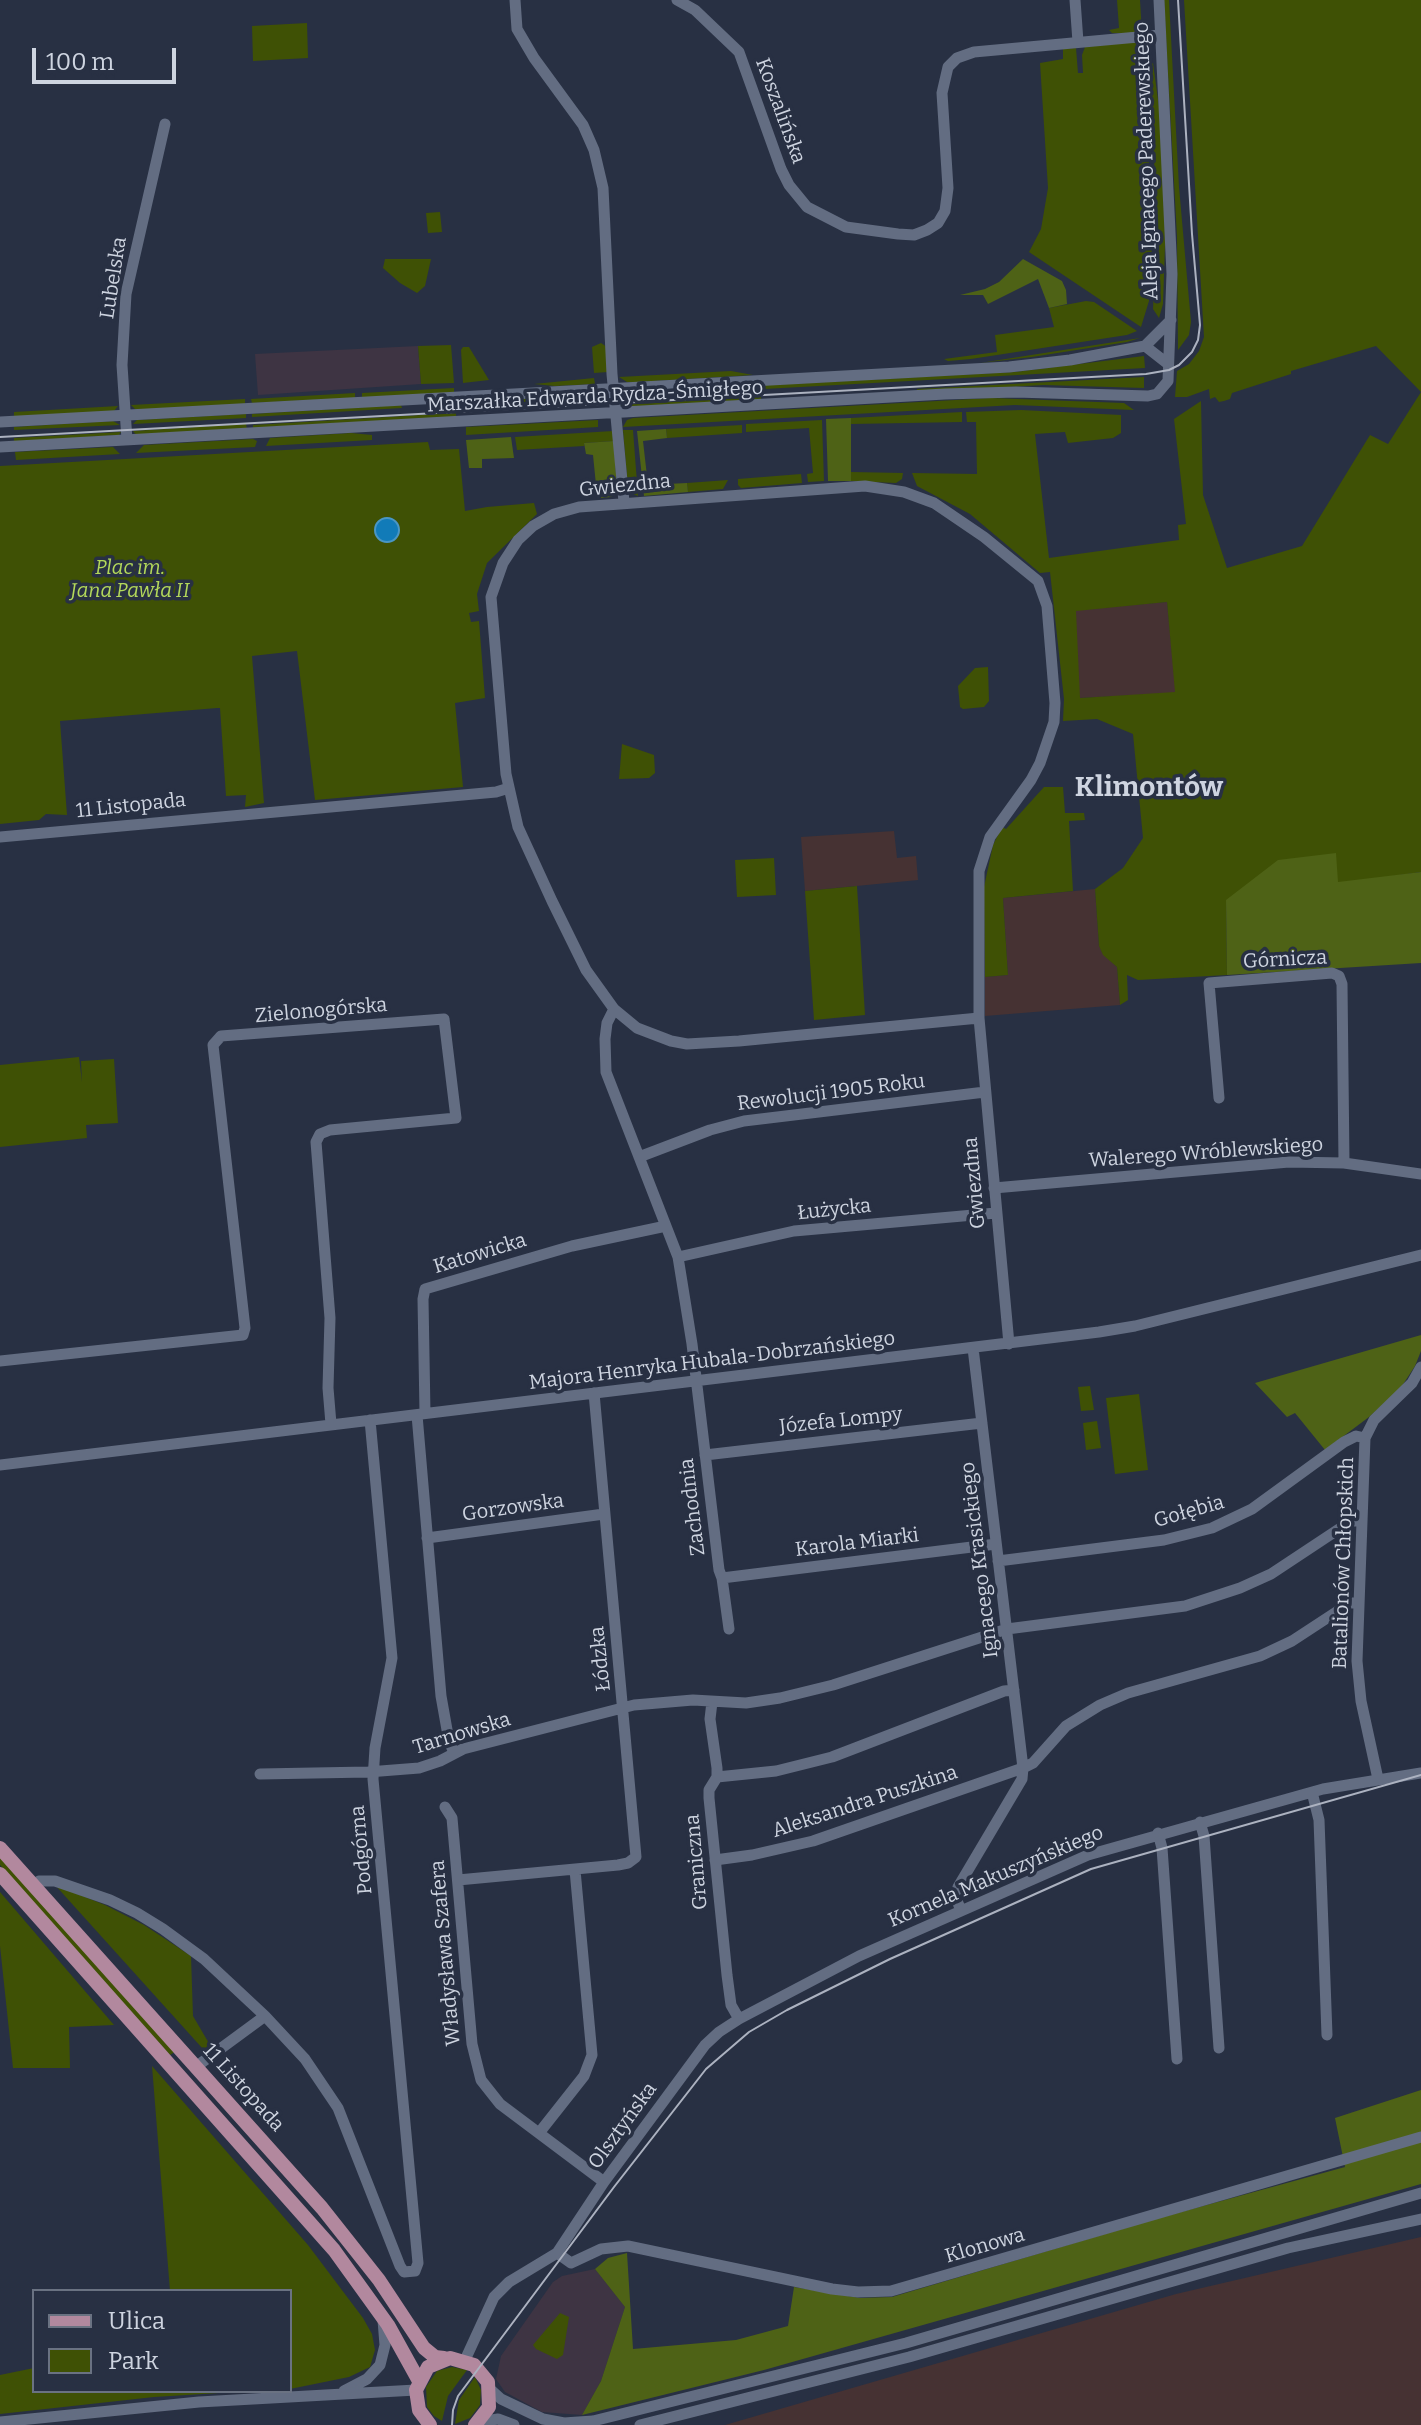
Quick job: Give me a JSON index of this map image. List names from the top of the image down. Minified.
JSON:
{"streets":{"main road":["11 Listopada"],"street":["Koszalińska","Aleja Ignacego Paderewskiego","Lubelska","Marszałka Edwarda Rydza-Śmigłego","Gwiezdna","Górnicza","Zielonogórska","Rewolucji 1905 Roku","Walerego Wróblewskiego","Łużycka","Katowicka","Majora Henryka Hubala-Dobrzańskiego","Józefa Lompy","Zachodnia","Gorzowska","Gołębia","Karola Miarki","Ignacego Krasickiego","Batalionów Chłopskich","Łódzka","Tarnowska","Aleksandra Puszkina","Podgórna","Graniczna","Kornela Makuszyńskiego","Władysława Szafera","Olsztyńska","Klonowa"]},"crossings":[["Koszalińska","Aleja Ignacego Paderewskiego"],["Aleja Ignacego Paderewskiego","Marszałka Edwarda Rydza-Śmigłego"],["Lubelska","Marszałka Edwarda Rydza-Śmigłego"],["Gwiezdna","11 Listopada"],["Gwiezdna","Rewolucji 1905 Roku"],["Gwiezdna","Walerego Wróblewskiego"],["Gwiezdna","Łużycka"],["Gwiezdna","Majora Henryka Hubala-Dobrzańskiego"],["Gwiezdna","Zachodnia"],["Górnicza","Walerego Wróblewskiego"],["Zielonogórska","Majora Henryka Hubala-Dobrzańskiego"],["Rewolucji 1905 Roku","Zachodnia"],["Łużycka","Zachodnia"],["Katowicka","Majora Henryka Hubala-Dobrzańskiego"],["Katowicka","Zachodnia"],["Majora Henryka Hubala-Dobrzańskiego","Zachodnia"],["Majora Henryka Hubala-Dobrzańskiego","Ignacego Krasickiego"],["Majora Henryka Hubala-Dobrzańskiego","Łódzka"],["Majora Henryka Hubala-Dobrzańskiego","Podgórna"],["Józefa Lompy","Zachodnia"],["Józefa Lompy","Ignacego Krasickiego"],["Zachodnia","Karola Miarki"],["Gorzowska","Łódzka"],["Gołębia","Ignacego Krasickiego"],["Gołębia","Batalionów Chłopskich"],["Karola Miarki","Ignacego Krasickiego"],["Ignacego Krasickiego","Tarnowska"],["Ignacego Krasickiego","Aleksandra Puszkina"],["Batalionów Chłopskich","Tarnowska"],["Batalionów Chłopskich","Kornela Makuszyńskiego"],["Łódzka","Tarnowska"],["Łódzka","Władysława Szafera"],["Tarnowska","Podgórna"],["Tarnowska","Graniczna"],["Aleksandra Puszkina","Graniczna"],["Graniczna","Kornela Makuszyńskiego"],["Graniczna","Olsztyńska"],["Kornela Makuszyńskiego","Olsztyńska"],["Władysława Szafera","Olsztyńska"],["Olsztyńska","Klonowa"]],"districts":["Klimontów"],"parks":["Plac im. Jana Pawła II"],"legend":["Ulica","Park"],"scale_bar":"100 m"}
